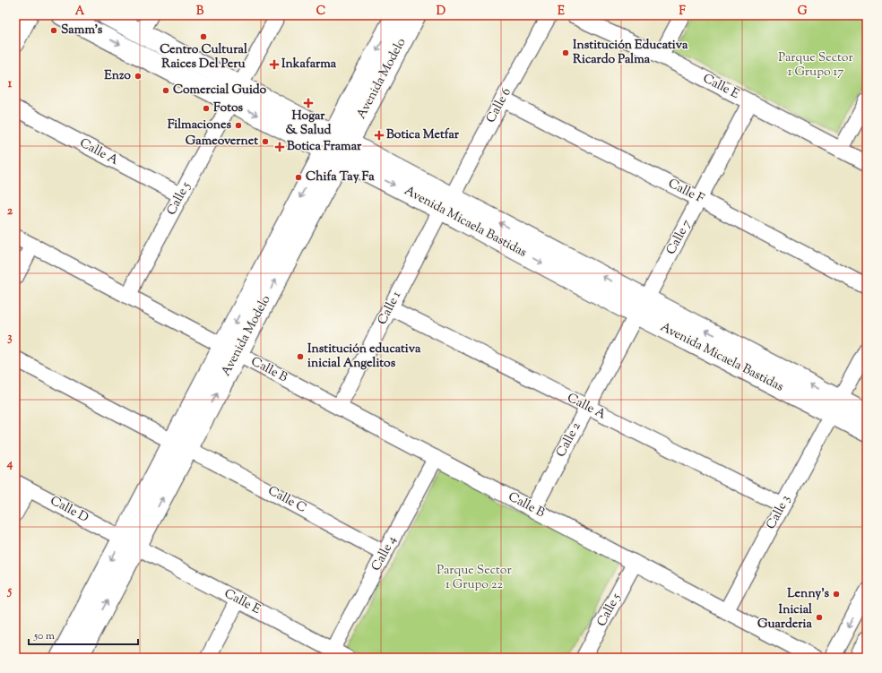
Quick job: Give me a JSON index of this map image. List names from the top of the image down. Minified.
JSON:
{"streets":{"main road":["Avenida Modelo","Avenida Micaela Bastidas"],"street":["Calle E","Calle 6","Calle A","Calle F","Calle 5","Calle 7","Calle 1","Calle B","Calle 2","Calle C","Calle D","Calle 3","Calle 4"]},"crossings":[["Avenida Modelo","Calle E"],["Avenida Modelo","Avenida Micaela Bastidas"],["Avenida Modelo","Calle B"],["Avenida Modelo","Calle C"],["Avenida Modelo","Calle D"],["Calle E","Calle 7"],["Calle E","Calle D"],["Calle E","Calle 4"],["Calle 6","Calle F"],["Calle 6","Avenida Micaela Bastidas"],["Calle 6","Calle 1"],["Calle A","Calle 5"],["Calle A","Calle 1"],["Calle A","Calle 2"],["Calle A","Calle 3"],["Calle F","Calle 7"],["Calle 5","Avenida Micaela Bastidas"],["Calle 5","Calle B"],["Avenida Micaela Bastidas","Calle 7"],["Avenida Micaela Bastidas","Calle 1"],["Avenida Micaela Bastidas","Calle 2"],["Avenida Micaela Bastidas","Calle 3"],["Calle 7","Calle 2"],["Calle 1","Calle B"],["Calle B","Calle 2"],["Calle B","Calle 3"],["Calle B","Calle 4"],["Calle C","Calle 4"]],"parks":["Parque Sector 1 Grupo 17","Parque Sector 1 Grupo 22"],"places":{"other":["Samm's","Centro Cultural Raices Del Peru","Institución Educativa Ricardo Palma","Enzo","Comercial Guido","Fotos","Filmaciones","Gameovernet","Chifa Tay Fa","Institución educativa inicial Angelitos","Lenny's","Inicial Guarderia"],"health":["Inkafarma","Hogar & Salud","Botica Metfar","Botica Framar"]},"scale_bar":"50 m","grid":{"columns":["A","B","C","D","E","F","G"],"rows":["1","2","3","4","5"]}}
